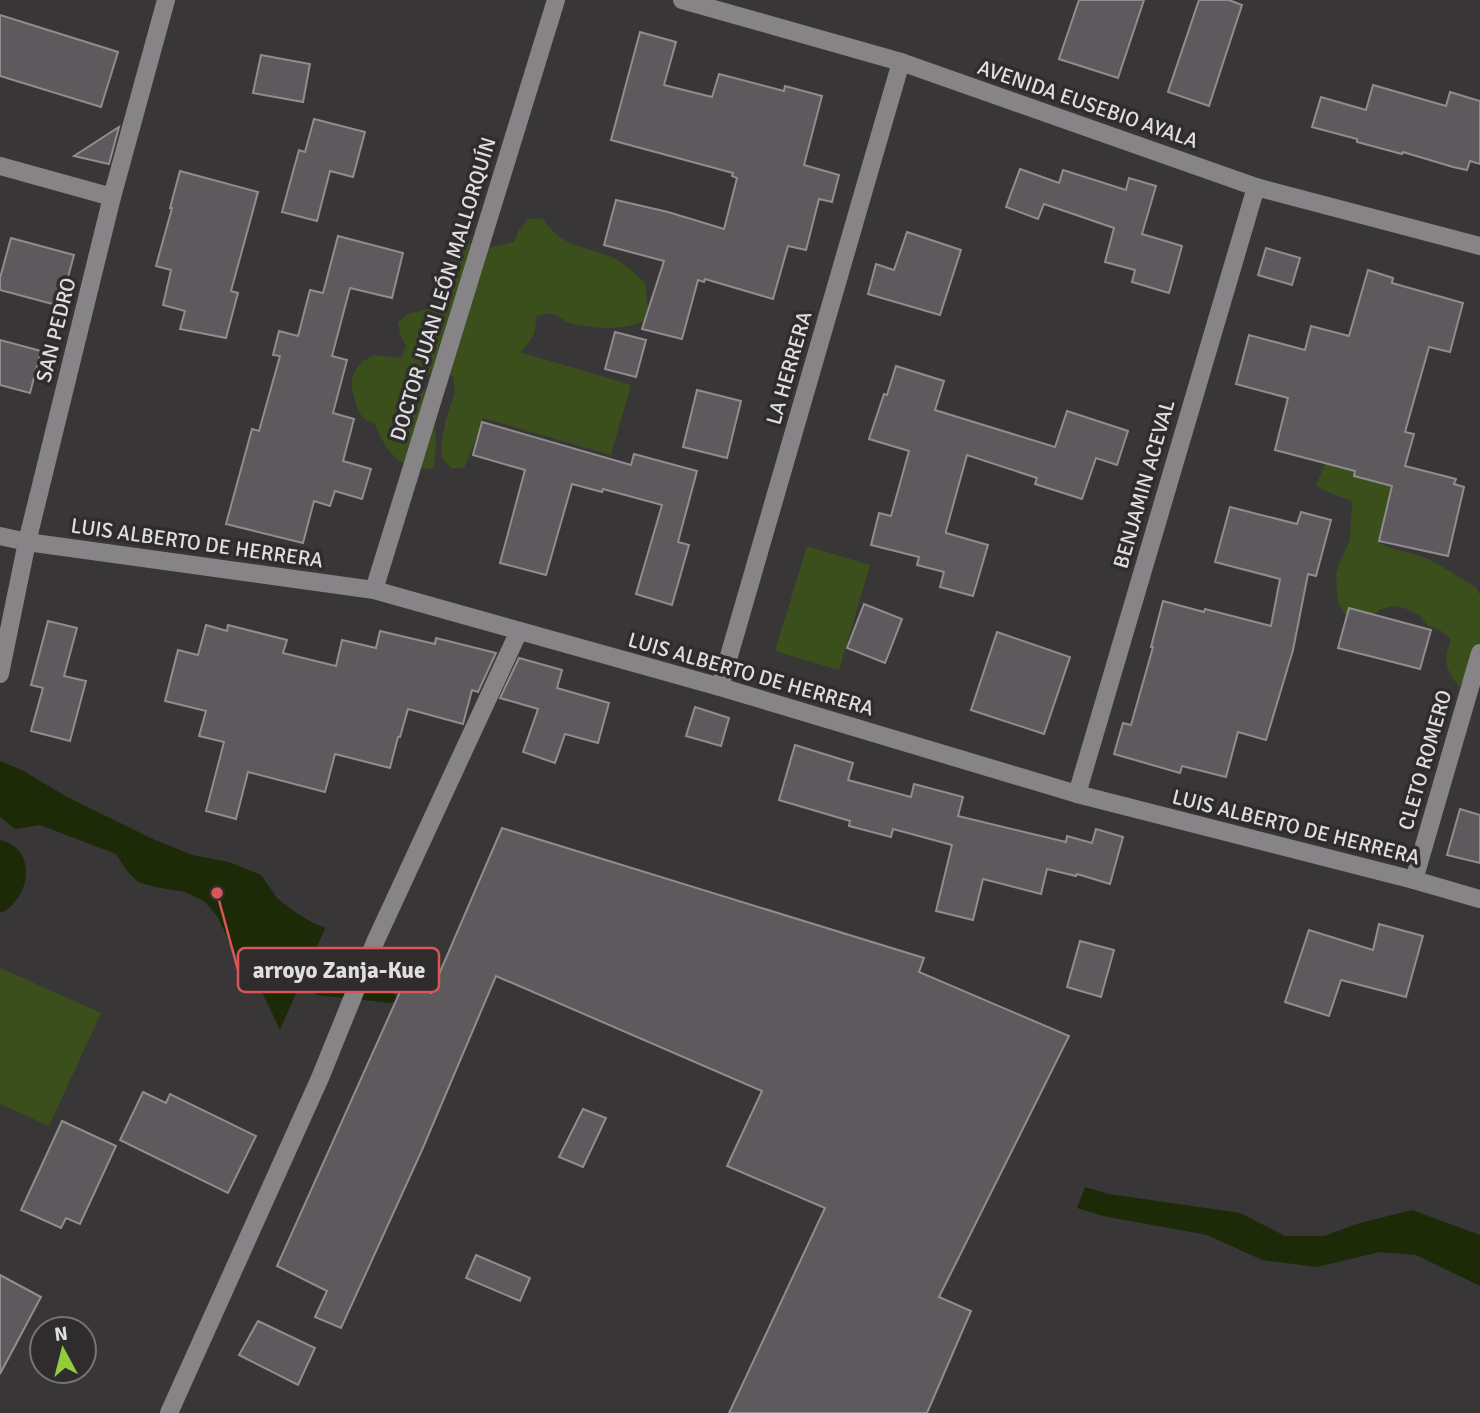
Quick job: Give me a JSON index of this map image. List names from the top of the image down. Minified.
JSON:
{"streets":{"street":["AVENIDA EUSEBIO AYALA","DOCTOR JUAN LEÓN MALLORQUÍN","SAN PEDRO","LA HERRERA","BENJAMIN ACEVAL","LUIS ALBERTO DE HERRERA","CLETO ROMERO"]},"crossings":[["AVENIDA EUSEBIO AYALA","LA HERRERA"],["AVENIDA EUSEBIO AYALA","BENJAMIN ACEVAL"],["DOCTOR JUAN LEÓN MALLORQUÍN","LUIS ALBERTO DE HERRERA"],["SAN PEDRO","LUIS ALBERTO DE HERRERA"],["LA HERRERA","LUIS ALBERTO DE HERRERA"],["BENJAMIN ACEVAL","LUIS ALBERTO DE HERRERA"],["LUIS ALBERTO DE HERRERA","CLETO ROMERO"]],"places":["arroyo Zanja-Kue"],"north":"top"}
